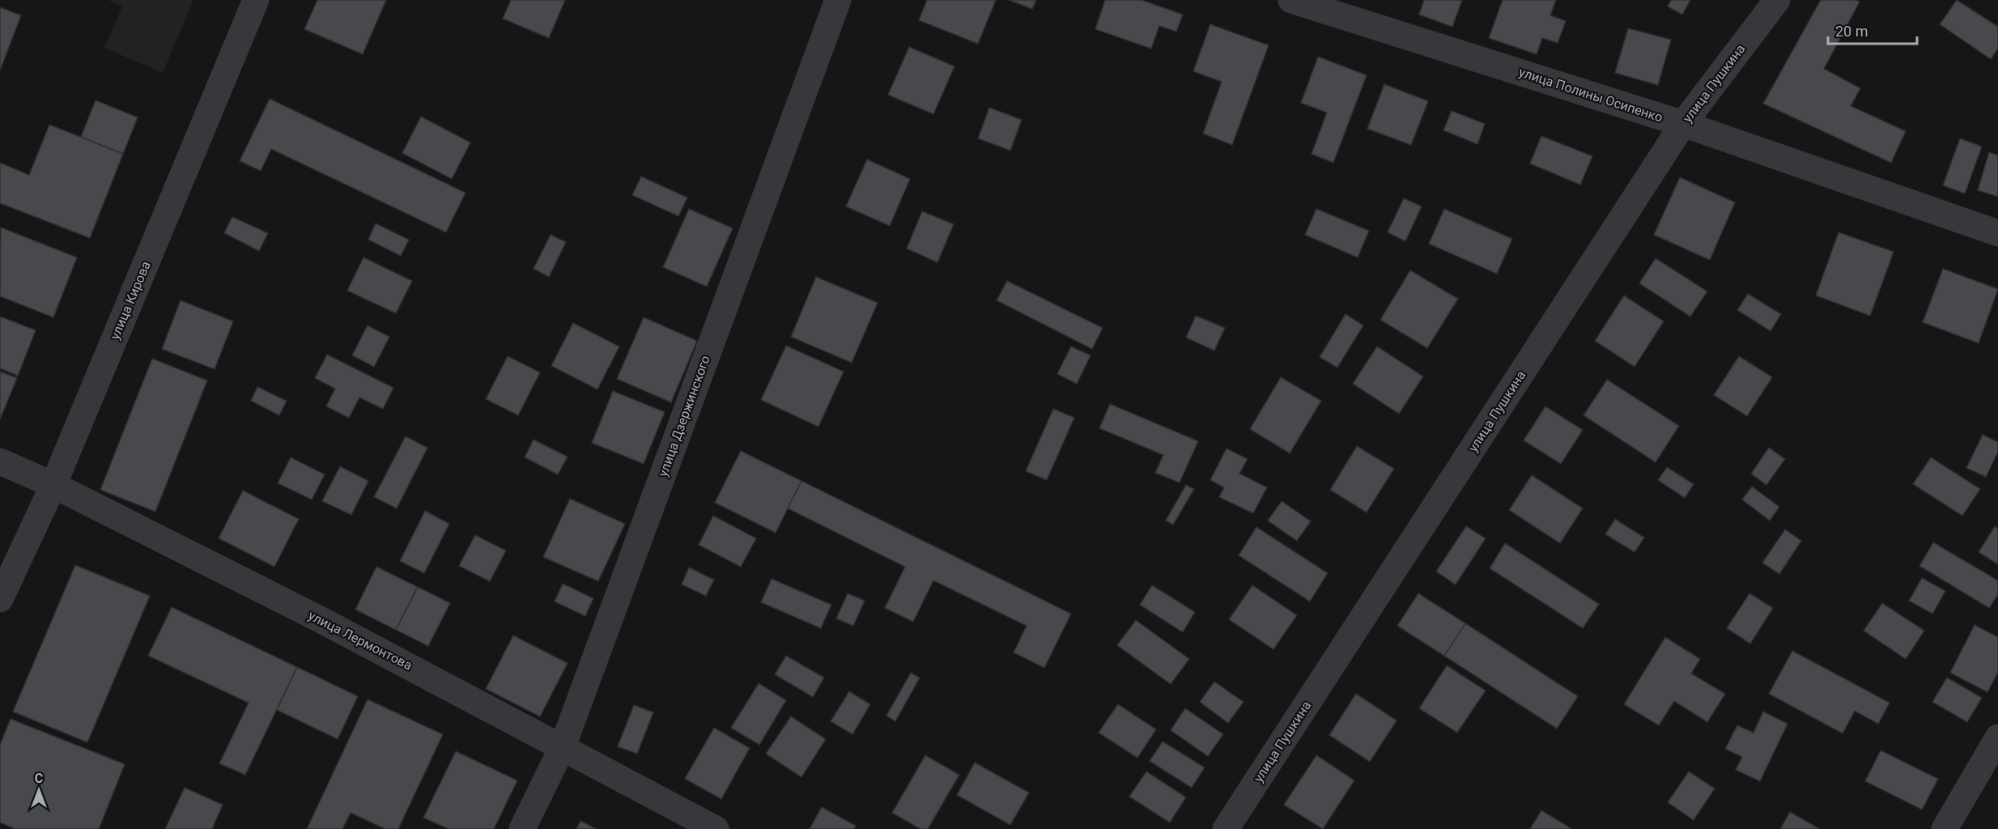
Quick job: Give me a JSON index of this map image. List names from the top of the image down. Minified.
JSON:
{"streets":{"street":["улица Пушкина","улица Полины Осипенко","улица Кирова","улица Дзержинского","улица Лермонтова"]},"crossings":[["улица Пушкина","улица Полины Осипенко"],["улица Кирова","улица Лермонтова"],["улица Дзержинского","улица Лермонтова"]],"scale_bar":"20 m","north":"top"}
